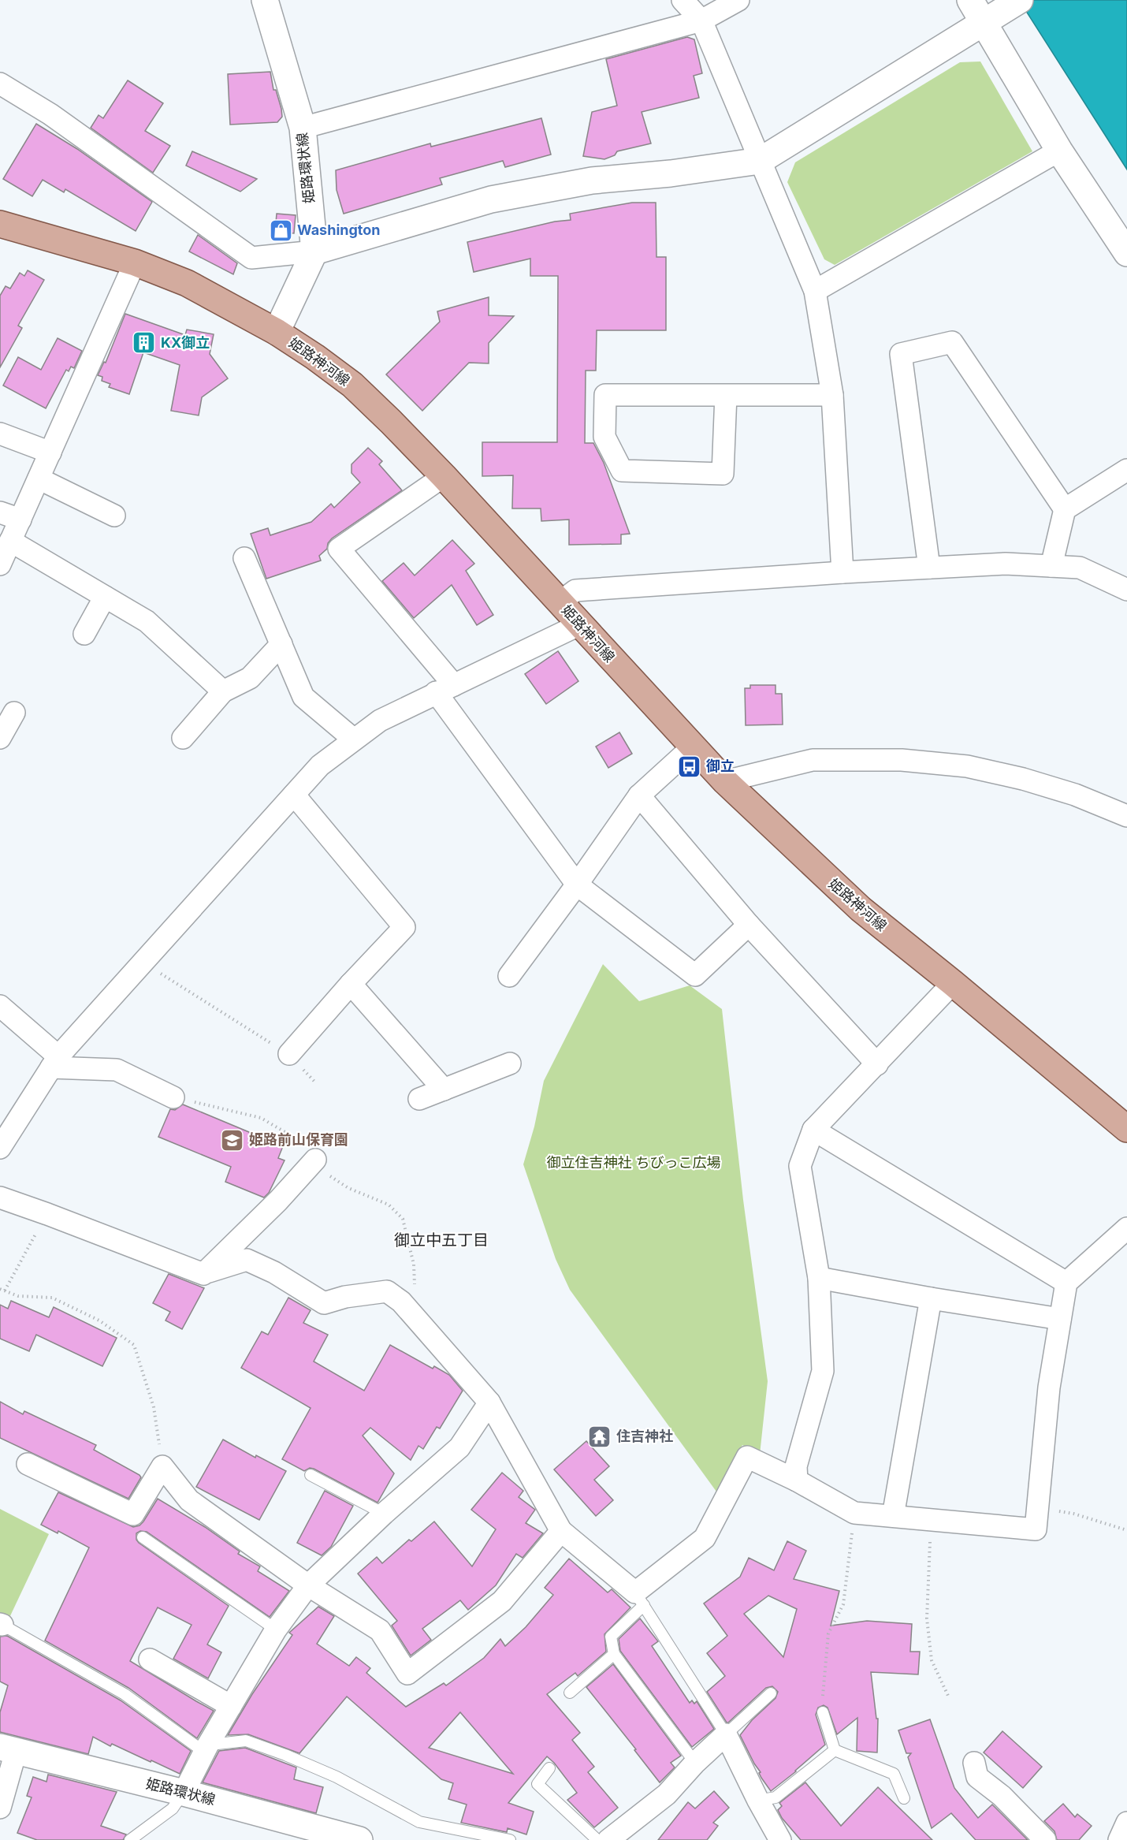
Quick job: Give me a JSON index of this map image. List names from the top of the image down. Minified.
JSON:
{"streets":{"main road":["姫路神河線"],"street":["姫路環状線"]},"districts":["御立中五丁目"],"parks":["御立住吉神社 ちびっこ広場"],"places":{"shop":["Washington"],"building":["KX御立"],"bus stop":["御立"],"school or university":["姫路前山保育園"],"temple":["住吉神社"]}}
